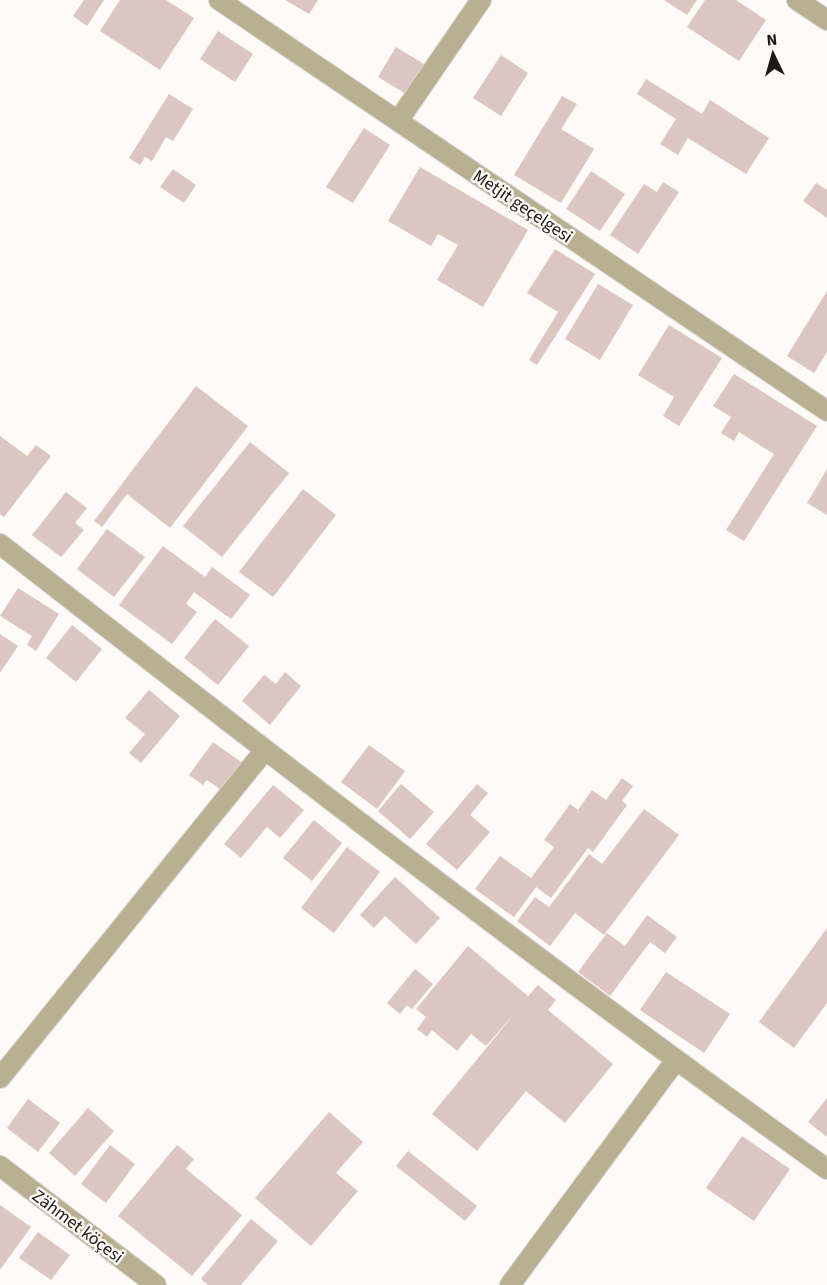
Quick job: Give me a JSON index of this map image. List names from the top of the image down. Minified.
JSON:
{"streets":{"street":["Metjit geçelgesi","Zähmet köçesi"]},"north":"top"}
